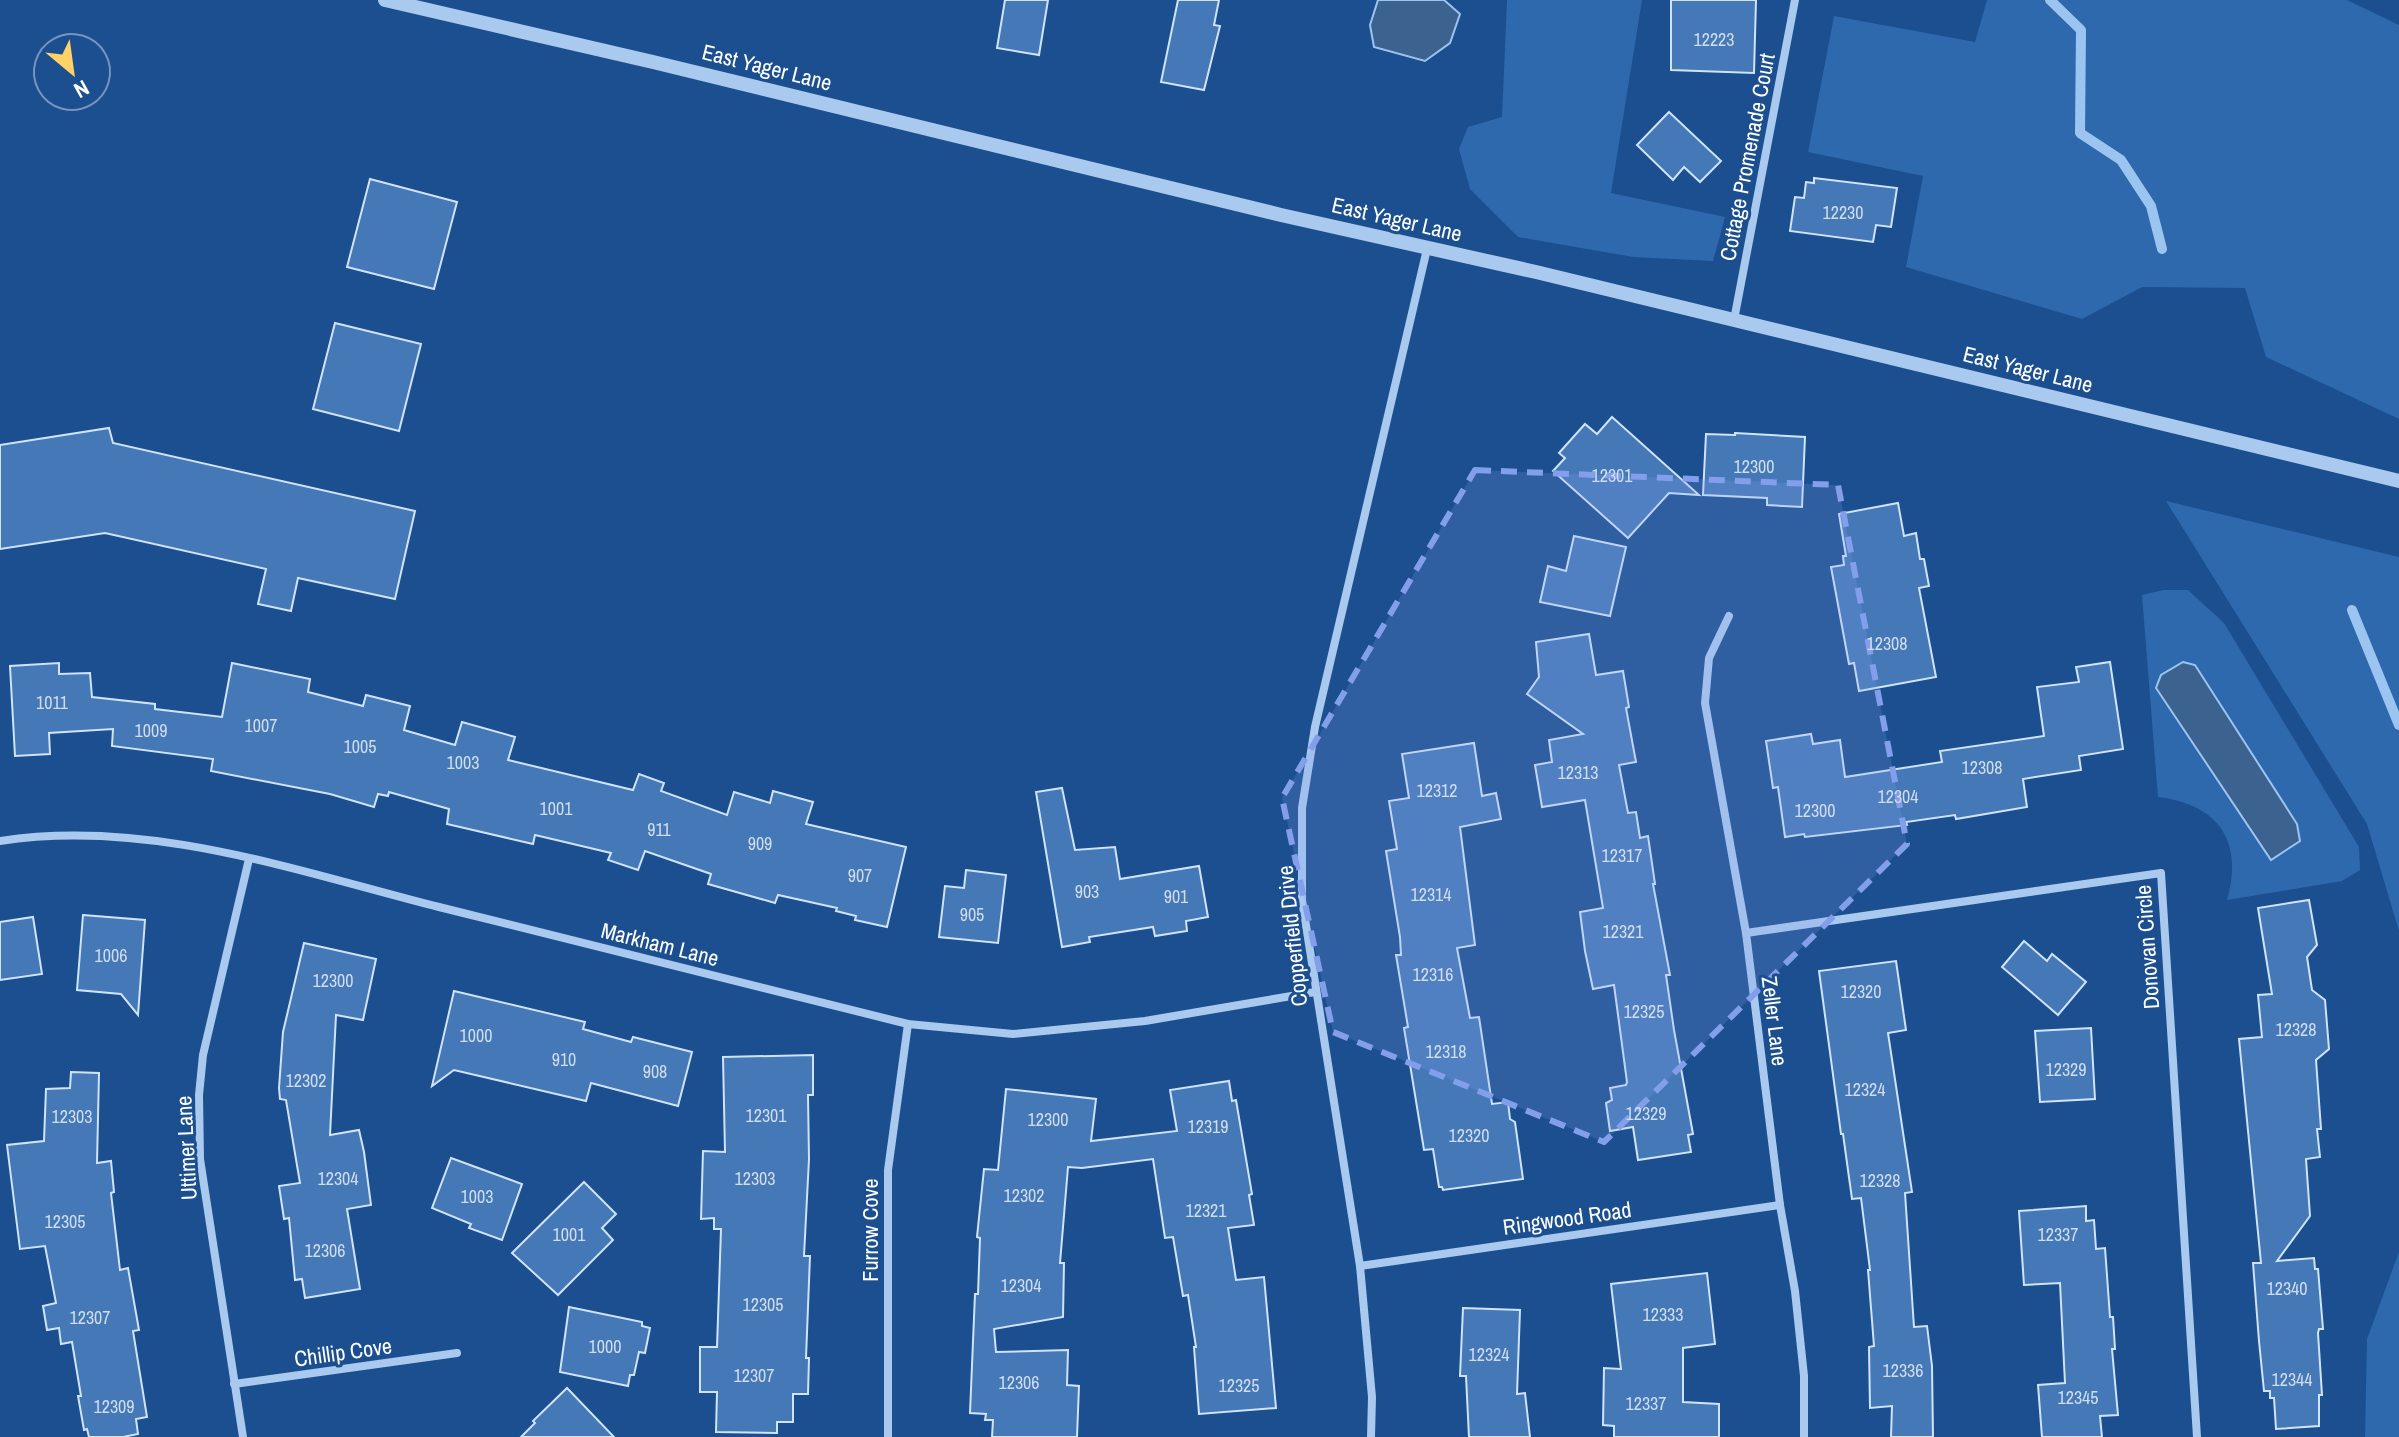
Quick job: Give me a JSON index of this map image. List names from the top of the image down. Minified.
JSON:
{"streets":{"street":["East Yager Lane","Cottage Promenade Court","Copperfield Drive","Markham Lane","Donovan Circle","Zeller Lane","Uttimer Lane","Ringwood Road","Furrow Cove","Chillip Cove"]},"crossings":[["East Yager Lane","Cottage Promenade Court"],["East Yager Lane","Copperfield Drive"],["Copperfield Drive","Markham Lane"],["Copperfield Drive","Ringwood Road"],["Markham Lane","Uttimer Lane"],["Markham Lane","Furrow Cove"],["Donovan Circle","Zeller Lane"],["Zeller Lane","Ringwood Road"],["Uttimer Lane","Chillip Cove"]],"house_numbers":["12223","12230","12300","12301","12308","1011","1007","1009","1005","1003","12308","12313","12312","12304","1001","12300","911","909","12317","907","903","12314","901","905","12321","1006","12316","12300","12320","12325","12328","1000","12318","910","12329","908","12302","12324","12329","12301","12303","12300","12319","12320","12304","12303","12328","12302","1003","12321","12305","1001","12337","12306","12304","12340","12305","12333","12307","1000","12324","12336","12307","12344","12306","12325","12345","12337","12309"],"north":"bottom right"}
